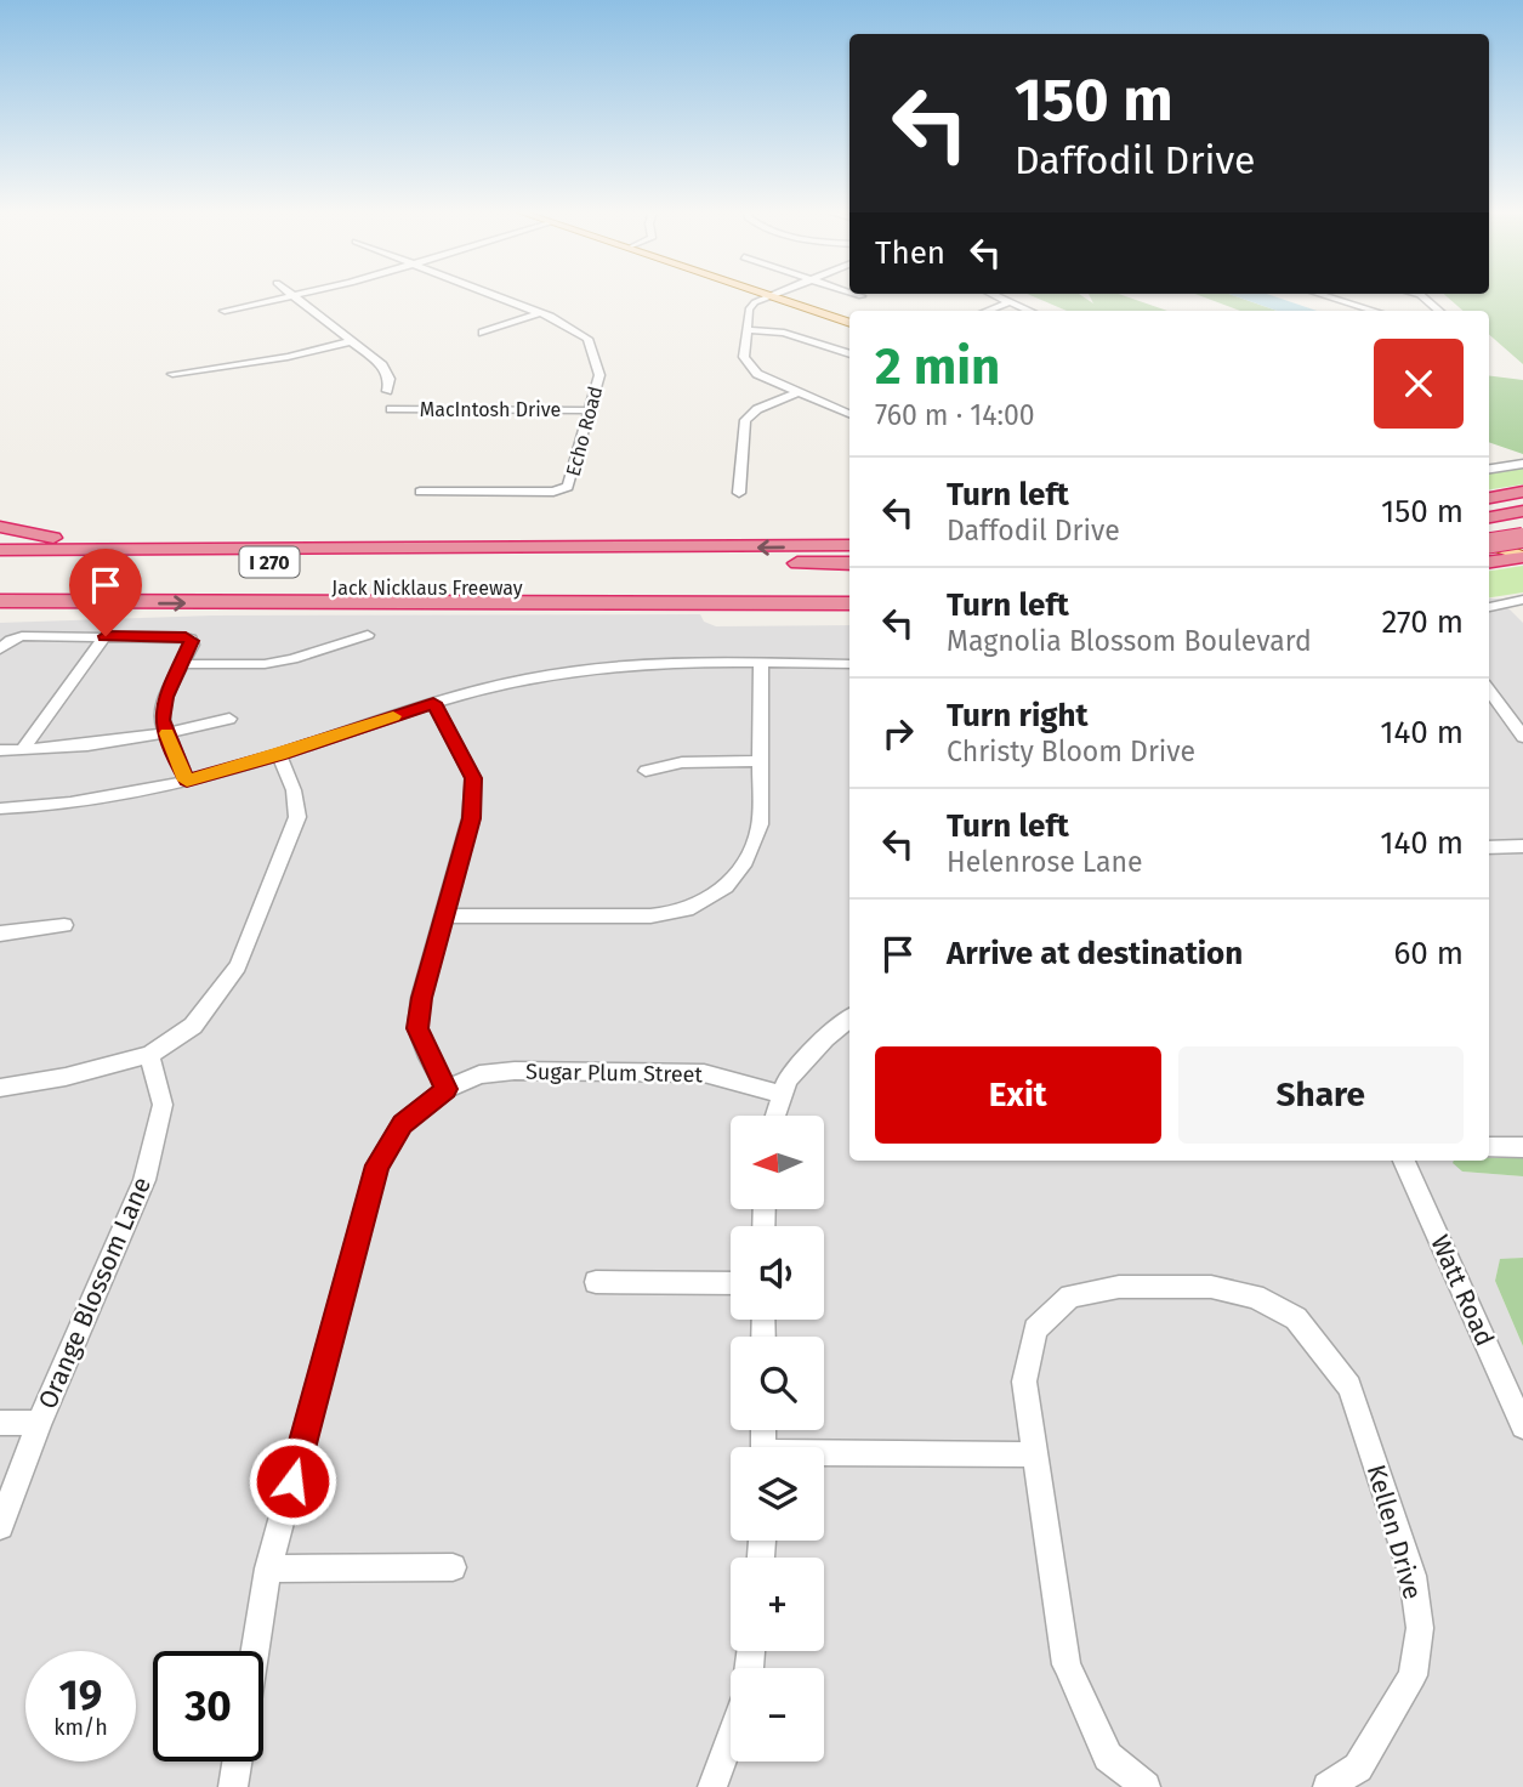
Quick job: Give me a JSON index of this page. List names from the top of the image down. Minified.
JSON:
{"streets":{"highway":["I 270","Jack Nicklaus Freeway"],"street":["MacIntosh Drive","Echo Road","Sugar Plum Street","Watt Road","Orange Blossom Lane","Kellen Drive"]},"crossings":[["MacIntosh Drive","Echo Road"]],"north":"left","page":{"turn":["150 m","Daffodil Drive"],"then":"Then","heading":["2 min","760 m · 14:00"],"list":[{"name":"Turn left","note":"Daffodil Drive","value":"150 m"},{"name":"Turn left","note":"Magnolia Blossom Boulevard","value":"270 m"},{"name":"Turn right","note":"Christy Bloom Drive","value":"140 m"},{"name":"Turn left","note":"Helenrose Lane","value":"140 m"},{"name":"Arrive at destination","value":"60 m"}],"buttons":["Exit","Share"],"map_buttons":["+","−"],"speed":"19 km/h","limit":"30"}}
